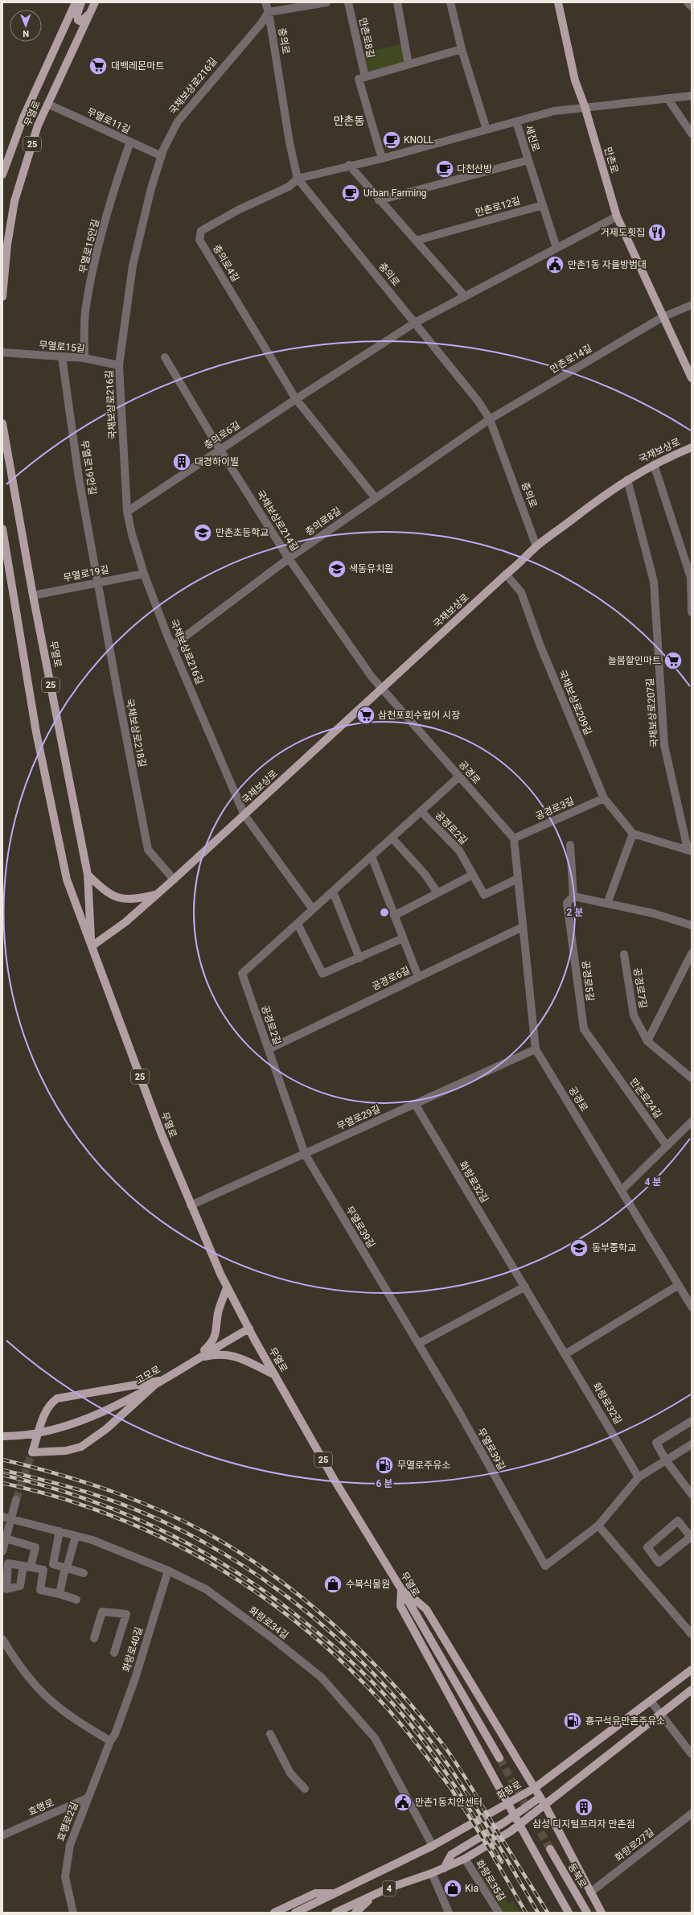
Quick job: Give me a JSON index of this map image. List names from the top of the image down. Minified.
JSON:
{"streets":{"main road":["무열로","25","만촌로","국채보상로","고모로","화랑로","동북로","4"],"street":["만촌로8길","충의로","국채보상로216길","무열로11길","세진로","만촌로12길","무열로15안길","충의로4길","무열로15길","만촌로14길","충의로6길","무열로19안길","국채보상로214길","충의로8길","무열로19길","국채보상로209길","국채보상로207길","국채보상로218길","공경로","공경로3길","공경로2길","공경로6길","공경로5길","공경로7길","만촌로24길","무열로29길","화랑로32길","무열로39길","화랑로34길","화랑로40길","효행로","효행로2길","화랑로27길","화랑로35길"]},"crossings":[["충의로","국채보상로216길"],["충의로","세진로"],["충의로","충의로4길"],["충의로","만촌로14길"],["충의로","충의로6길"],["충의로","국채보상로"],["충의로","충의로8길"],["국채보상로216길","무열로11길"],["국채보상로216길","무열로15길"],["국채보상로216길","충의로6길"],["국채보상로216길","국채보상로"],["국채보상로216길","충의로8길"],["국채보상로216길","무열로19길"],["무열로","무열로11길"],["무열로","국채보상로"],["무열로","무열로19길"],["무열로","무열로29길"],["무열로","고모로"],["무열로11길","무열로15안길"],["세진로","만촌로"],["세진로","충의로4길"],["만촌로","만촌로14길"],["무열로15안길","무열로15길"],["충의로4길","충의로6길"],["무열로15길","무열로19안길"],["만촌로14길","충의로8길"],["충의로6길","국채보상로214길"],["국채보상로","국채보상로214길"],["국채보상로","국채보상로209길"],["국채보상로","국채보상로207길"],["국채보상로","국채보상로218길"],["국채보상로","공경로"],["국채보상로","공경로2길"],["무열로19안길","무열로19길"],["무열로19안길","국채보상로218길"],["국채보상로214길","충의로8길"],["국채보상로214길","공경로"],["무열로19길","국채보상로218길"],["국채보상로209길","공경로3길"],["공경로","공경로3길"],["공경로","공경로2길"],["공경로","공경로6길"],["공경로","무열로29길"],["공경로2길","공경로6길"],["공경로2길","무열로29길"],["공경로2길","무열로39길"],["공경로5길","만촌로24길"],["무열로29길","화랑로32길"],["무열로29길","무열로39길"],["화랑로34길","화랑로40길"],["화랑로34길","화랑로"],["화랑로40길","효행로2길"],["효행로","효행로2길"],["화랑로35길","4"]],"districts":["만촌동"],"places":{"supermarket":["대백레몬마트","늘봄할인마트","삼천포회수협어 시장"],"cafe":["KNOLL","다천산방","Urban Farming"],"restaurant":["거제도횟집"],"public building":["만촌1동 자율방범대","만촌1동치안센터"],"building":["대경하이빌","삼성 디지털프라자 만촌점"],"school or university":["만촌초등학교","색동유치원","동부중학교"],"fuel station":["무열로주유소","흥구석유만촌주유소"],"shop":["수복식물원","Kia"]},"north":"bottom","rings":["2 분","4 분","6 분"]}
